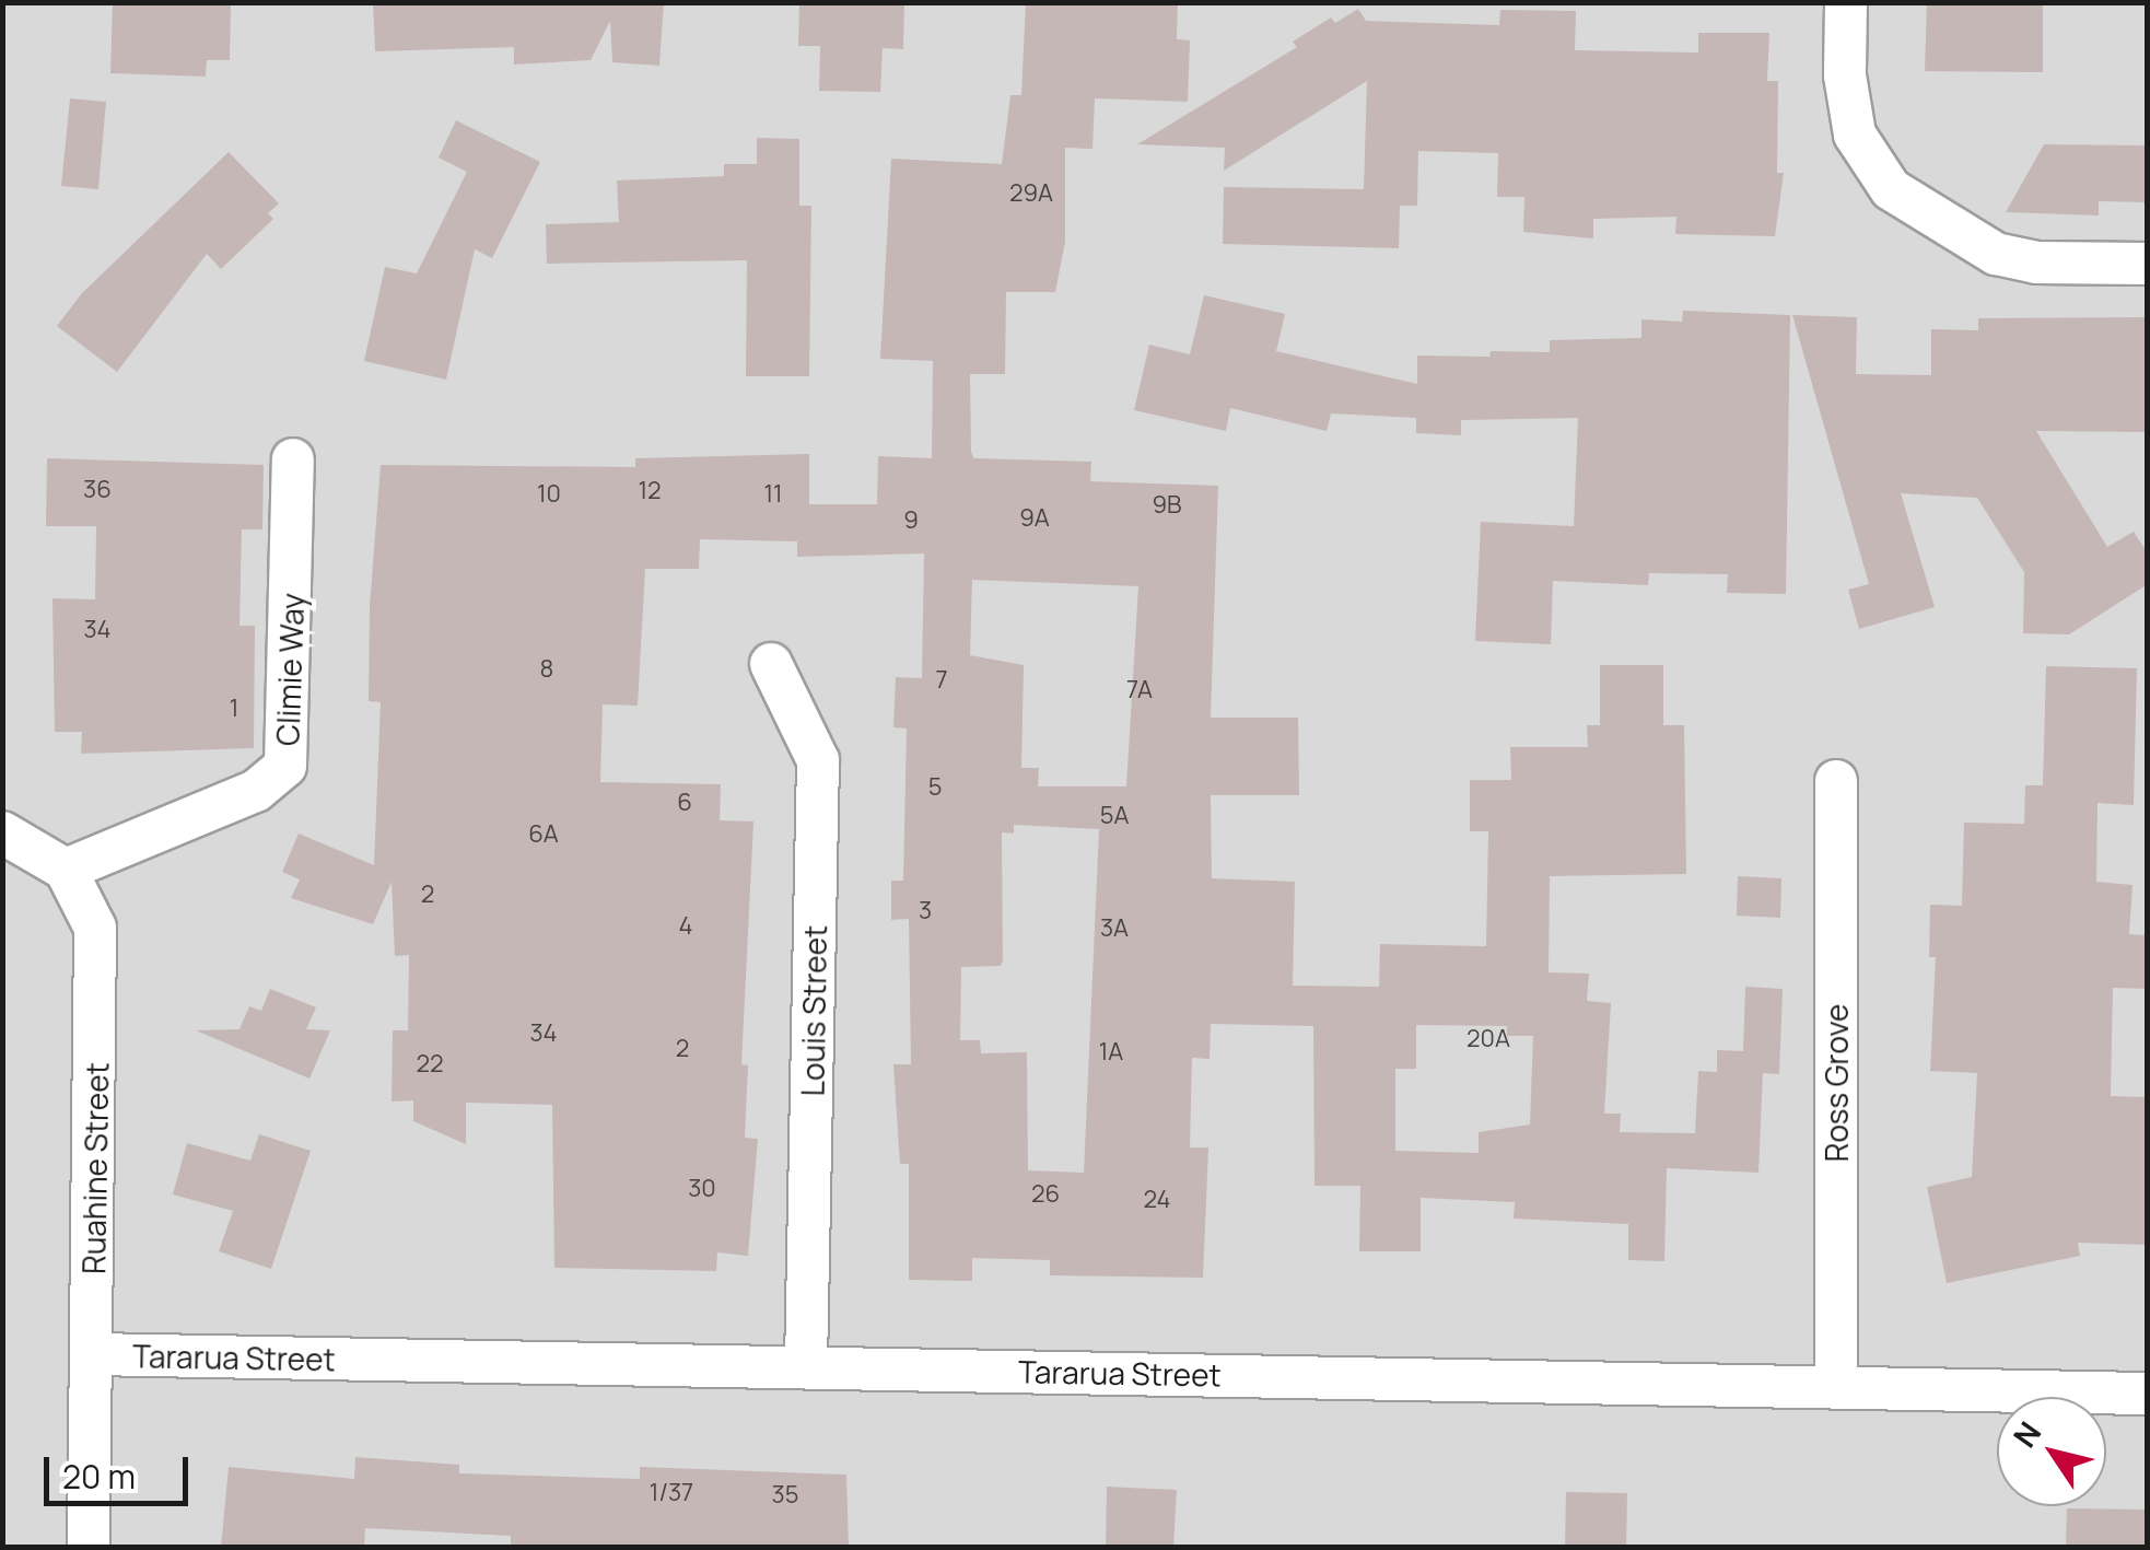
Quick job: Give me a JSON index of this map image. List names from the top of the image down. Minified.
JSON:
{"streets":{"street":["Climie Way","Louis Street","Ross Grove","Ruahine Street","Tararua Street"]},"crossings":[["Climie Way","Ruahine Street"],["Louis Street","Tararua Street"],["Ross Grove","Tararua Street"],["Ruahine Street","Tararua Street"]],"house_numbers":["29A","36","12","10","11","9B","9A","9","34","8","7","7A","1","5","6","5A","6A","2","3","4","3A","34","20A","2","1A","22","30","26","24","1/37","35"],"scale_bar":"20 m","north":"top left"}
